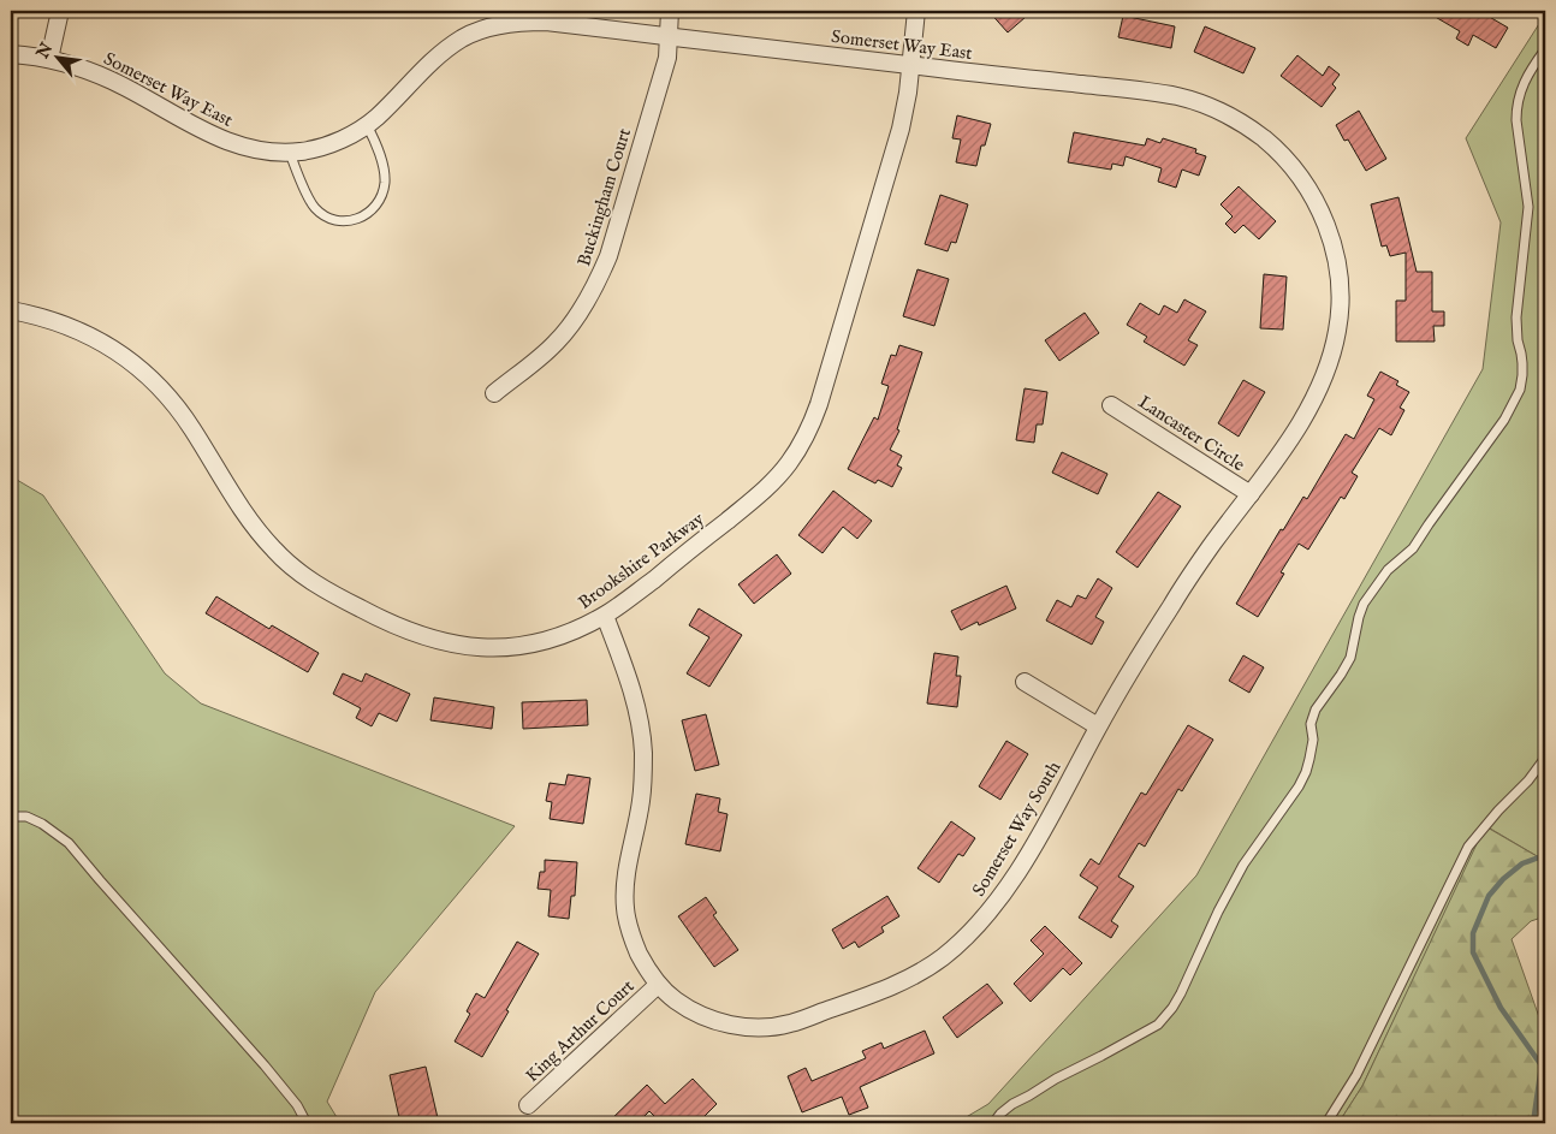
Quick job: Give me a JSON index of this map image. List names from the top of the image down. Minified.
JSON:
{"streets":{"street":["Somerset Way East","Buckingham Court","Lancaster Circle","Brookshire Parkway","Somerset Way South","King Arthur Court"]},"crossings":[["Somerset Way East","Buckingham Court"],["Somerset Way East","Brookshire Parkway"],["Somerset Way East","Somerset Way South"],["Lancaster Circle","Somerset Way South"],["Brookshire Parkway","Somerset Way South"],["Somerset Way South","King Arthur Court"]],"north":"top left"}
